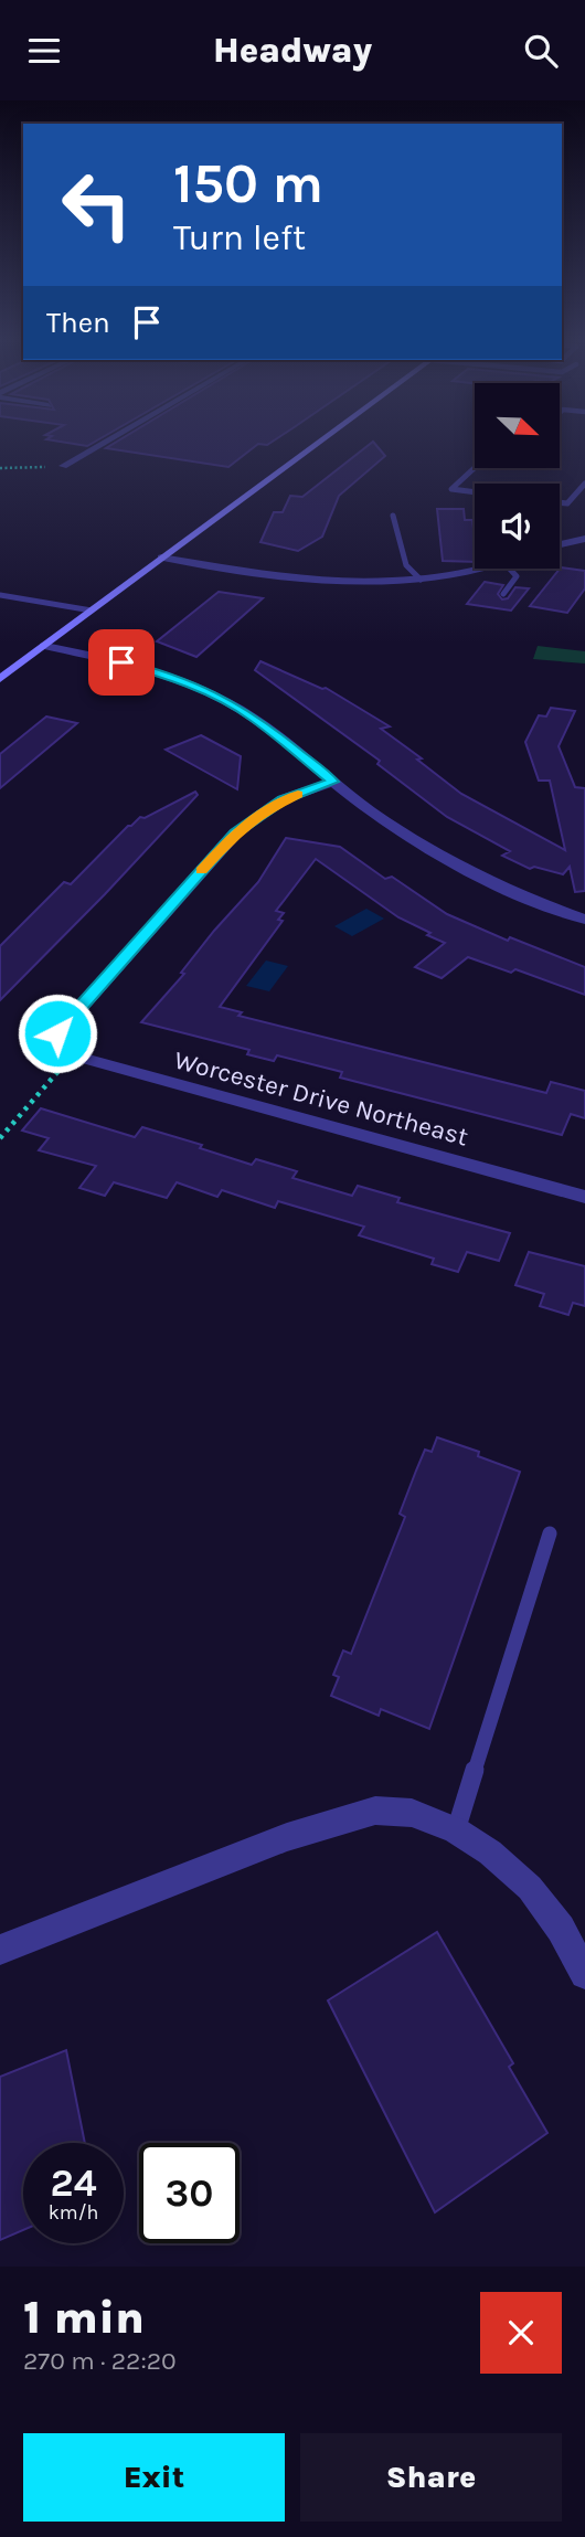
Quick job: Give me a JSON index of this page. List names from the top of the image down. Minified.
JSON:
{"streets":{"street":["Worcester Drive Northeast"]},"north":"bottom right","page":{"header":"Headway","turn":["150 m","Turn left"],"then":"Then","speed":"24 km/h","limit":"30","heading":["1 min","270 m · 22:20"],"buttons":["Exit","Share"]}}
